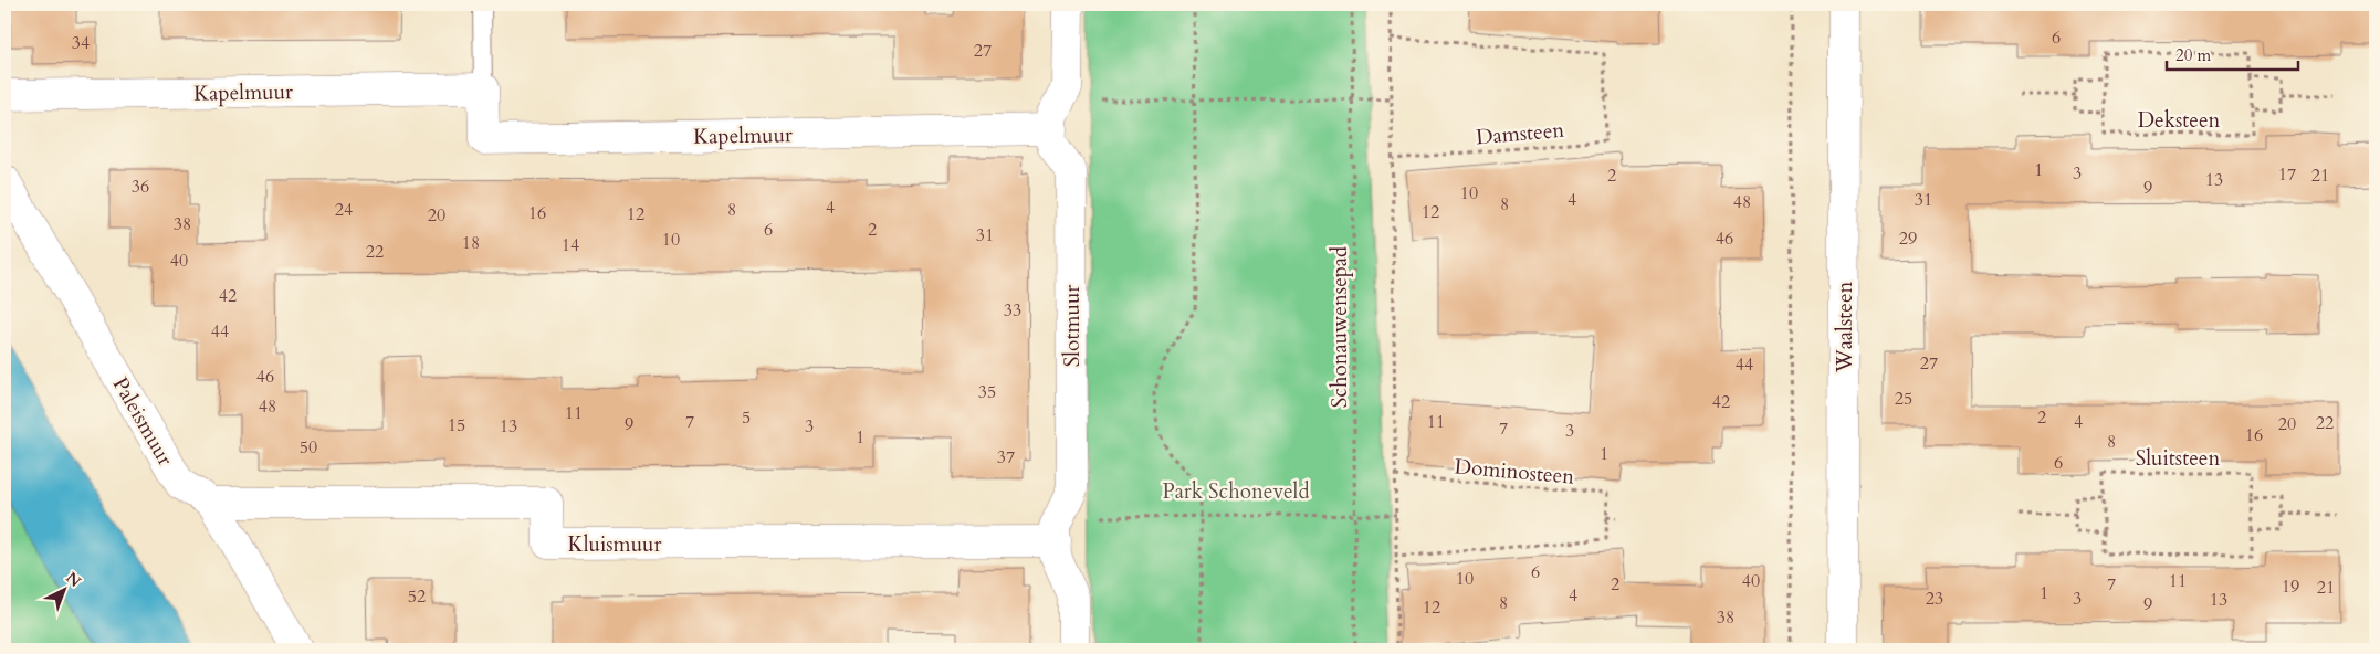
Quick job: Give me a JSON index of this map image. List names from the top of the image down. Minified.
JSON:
{"streets":{"street":["Kapelmuur","Slotmuur","Waalsteen","Paleismuur","Kluismuur"],"path":["Deksteen","Damsteen","Schonauwensepad","Sluitsteen","Dominosteen"]},"crossings":[["Kapelmuur","Slotmuur"],["Slotmuur","Kluismuur"],["Paleismuur","Kluismuur"]],"parks":["Park Schoneveld"],"house_numbers":["6","34","27","1","3","17","2","21","13","36","9","10","4","31","48","8","4","24","8","12","16","12","20","38","6","2","31","46","29","10","18","14","22","40","42","33","44","27","44","46","35","25","42","48","11","5","2","7","11","4","22","9","20","15","13","3","7","3","16","1","8","50","1","37","6","6","10","40","11","2","7","19","21","1","4","52","23","3","13","8","9","12","38"],"scale_bar":"20 m","north":"top right"}
